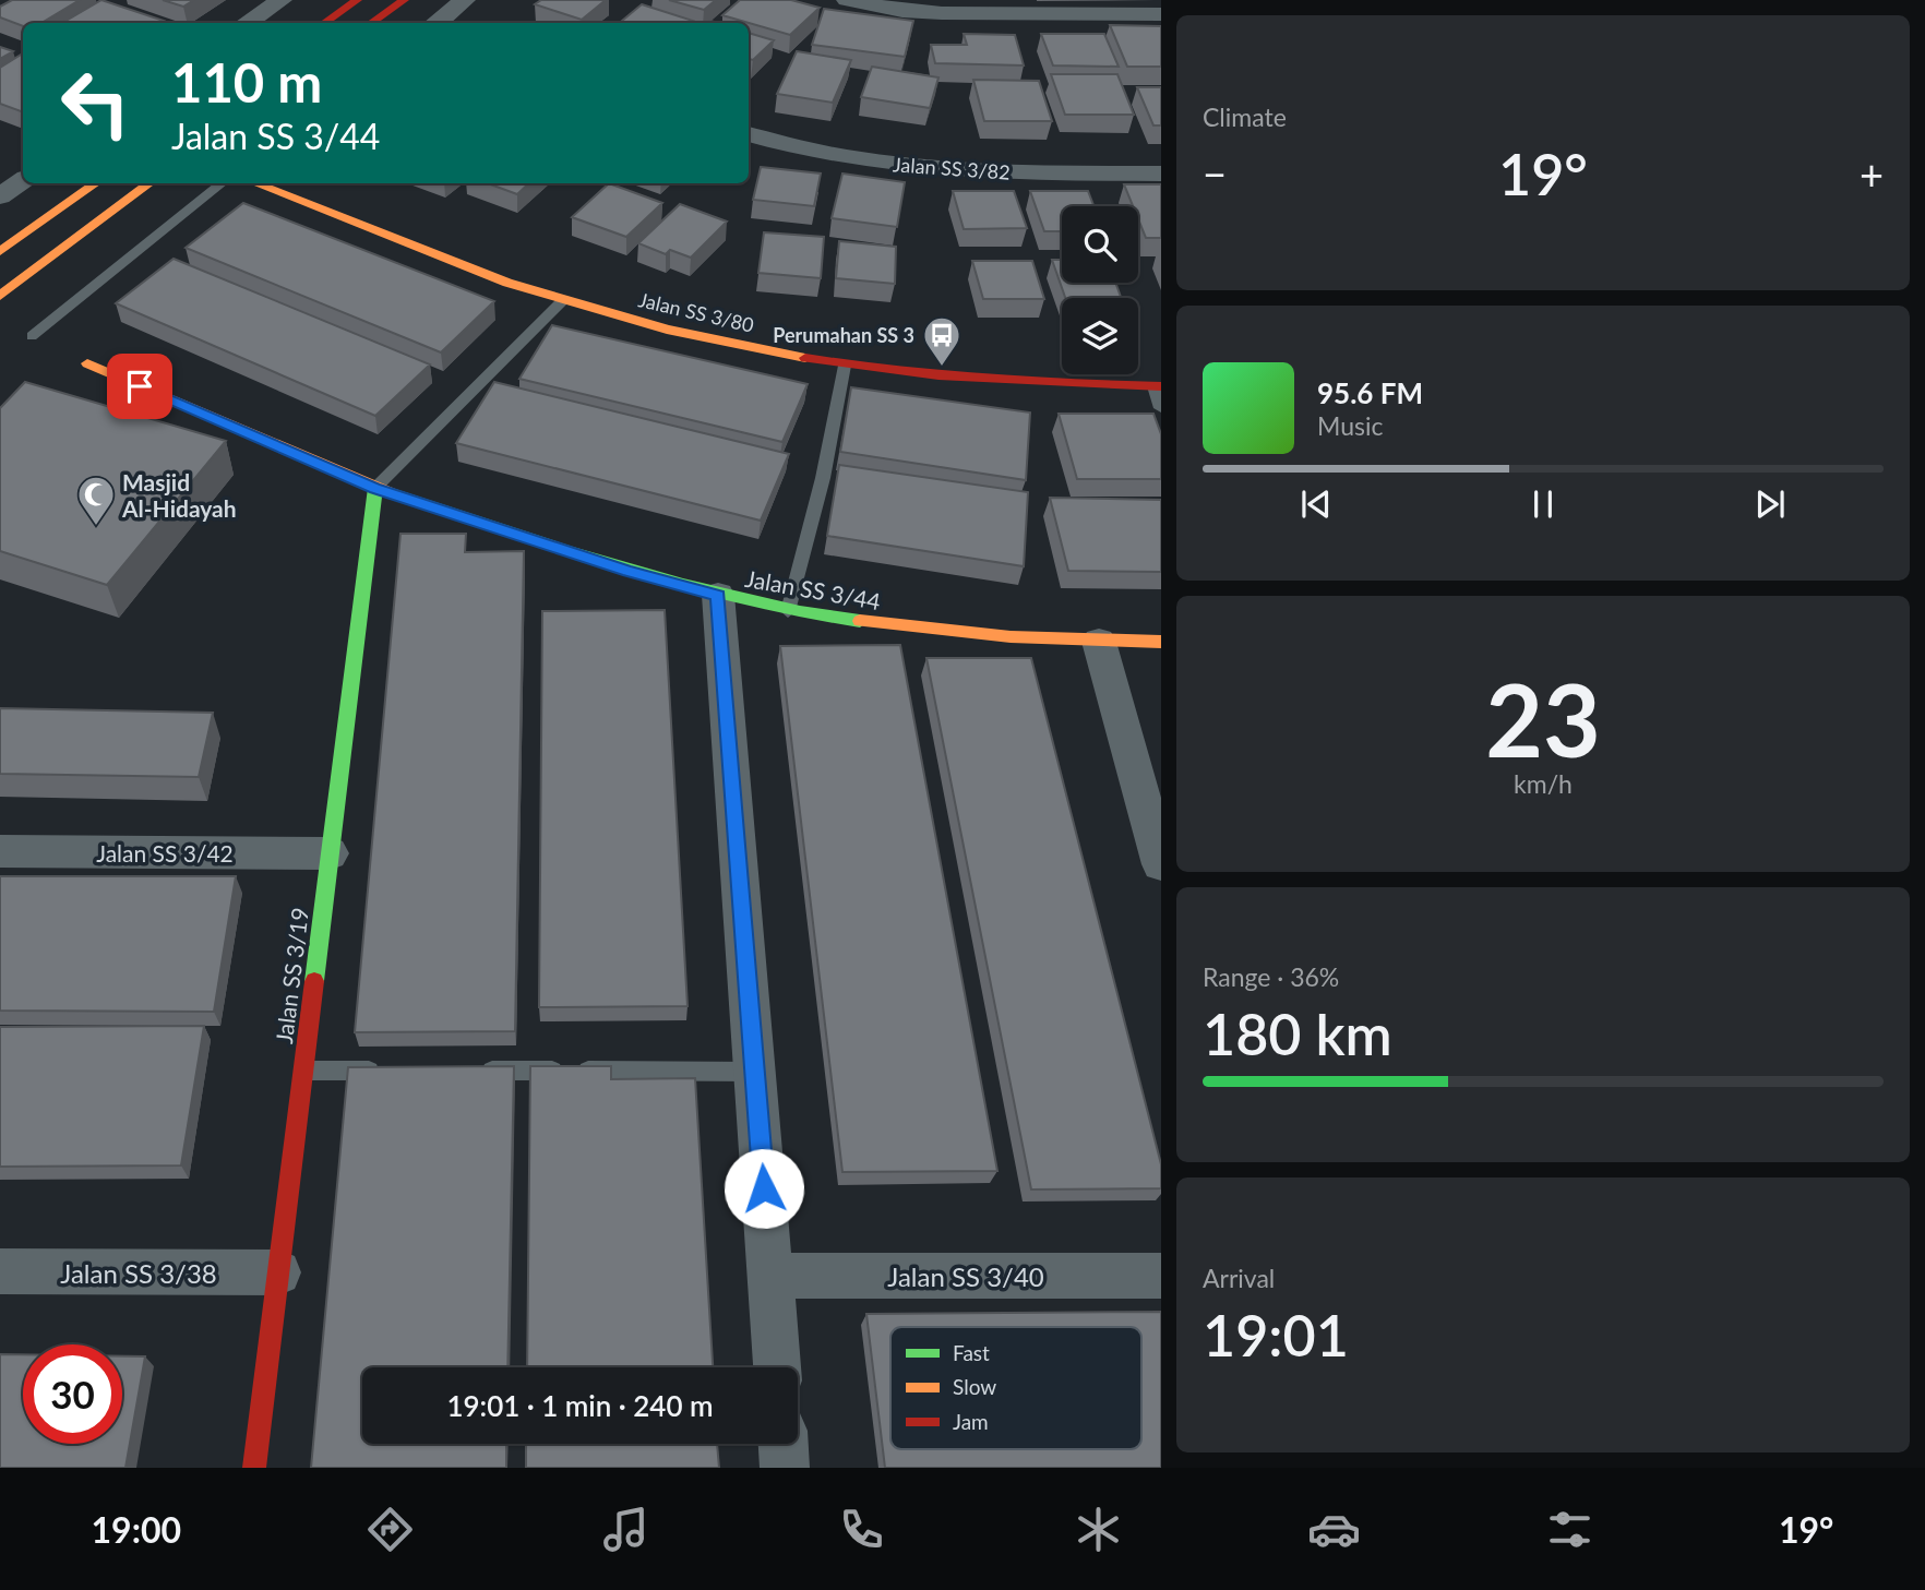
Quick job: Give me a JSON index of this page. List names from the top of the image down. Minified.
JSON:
{"streets":{"street":["Jalan SS 3/82","Jalan SS 3/80","Jalan SS 3/44","Jalan SS 3/42","Jalan SS 3/19","Jalan SS 3/38","Jalan SS 3/40"]},"crossings":[["Jalan SS 3/44","Jalan SS 3/19"],["Jalan SS 3/42","Jalan SS 3/19"],["Jalan SS 3/19","Jalan SS 3/38"]],"places":{"bus stop":["Perumahan SS 3"],"mosque":["Masjid Al-Hidayah"]},"legend":["Fast","Slow","Jam"],"page":{"tile":["Climate",["23","km/h"],["Range · 36%","180 km"],["Arrival","19:01"]],"turn":["110 m","Jalan SS 3/44"],"heat":["−","19°","+"],"song":["95.6 FM","Music"],"limit":"30","trip":"19:01 · 1 min · 240 m","tabs":["19:00","19°"]}}
